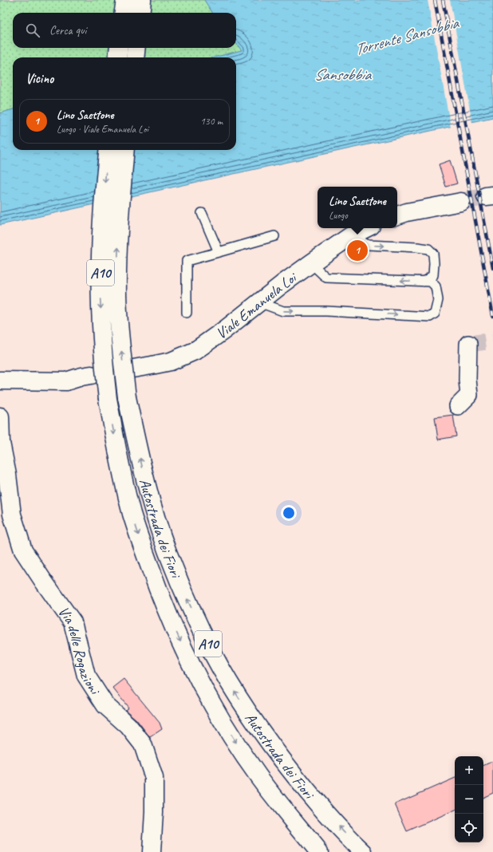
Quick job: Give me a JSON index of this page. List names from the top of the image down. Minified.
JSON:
{"streets":{"main road":["A10","Viale Emanuela Loi","Autostrada dei Fiori","Via delle Rogazioni"]},"water":["Torrente Sansobbia","Sansobbia"],"page":{"search":"Cerca qui","heading":"Vicino","list":[{"mark":"1","name":"Lino Saettone","note":"Luogo · Viale Emanuela Loi","value":"130 m"}],"popup":["Lino Saettone","Luogo"],"pins":"1","map_buttons":["+","−"]}}
